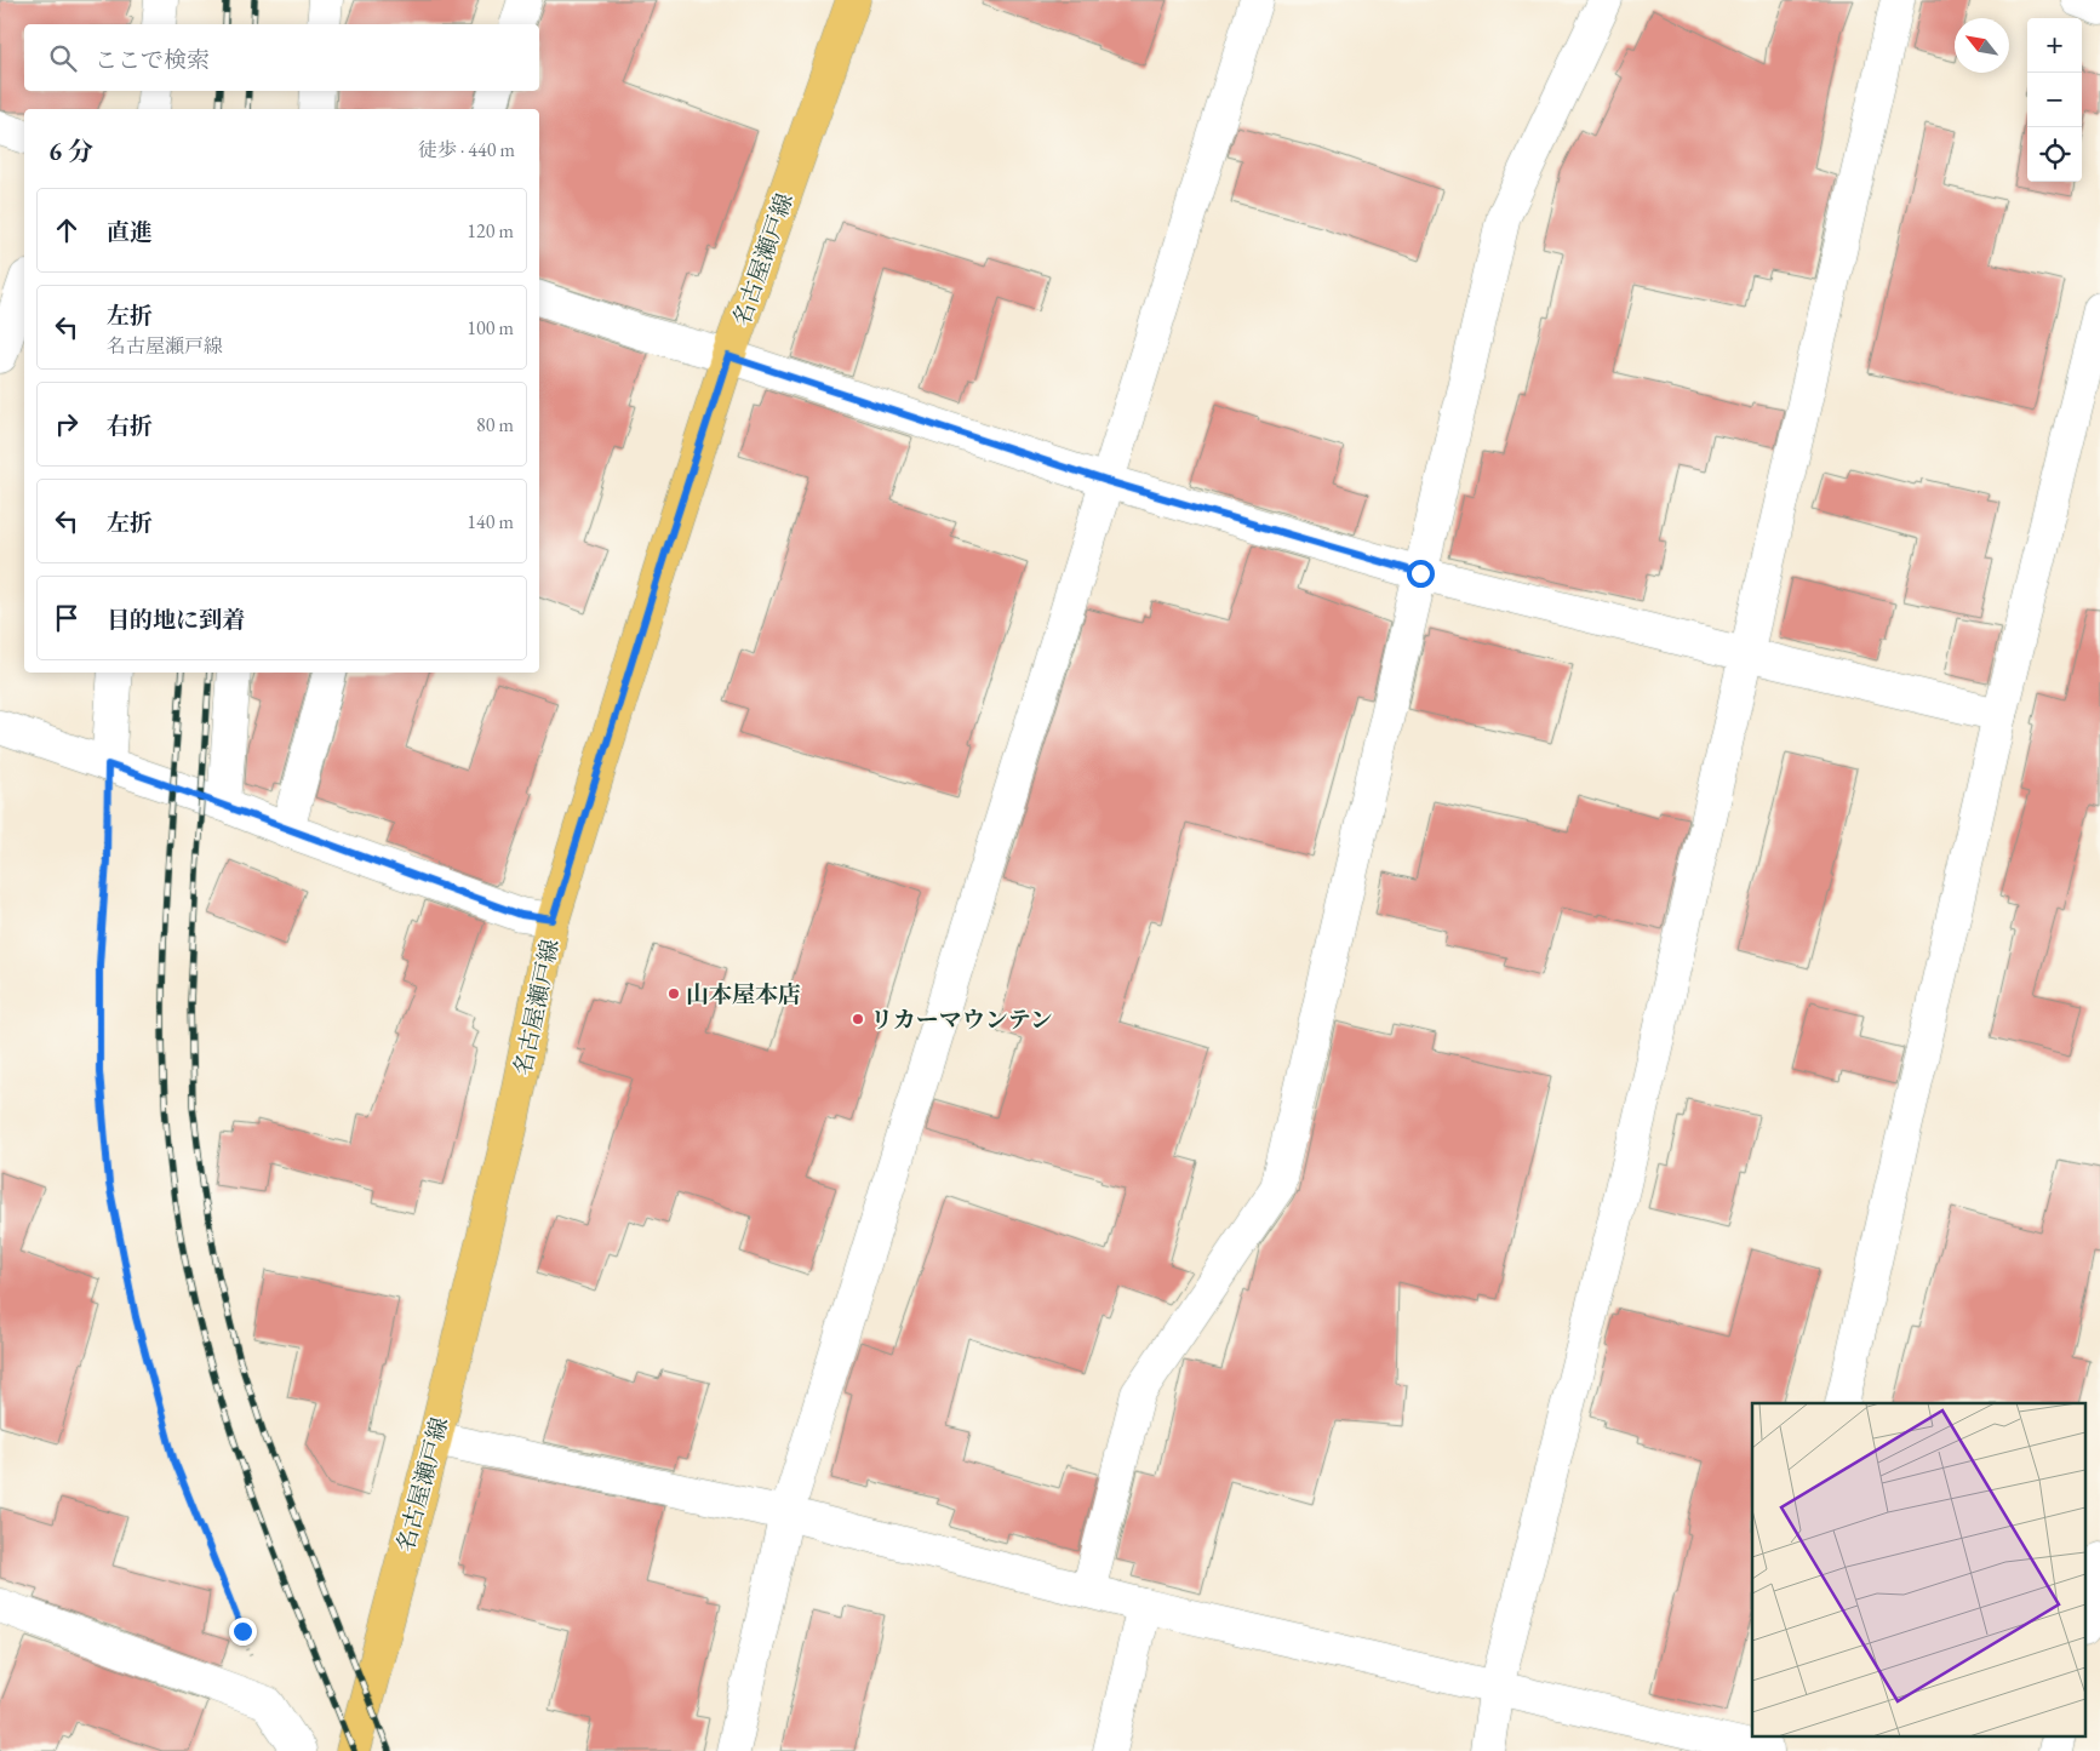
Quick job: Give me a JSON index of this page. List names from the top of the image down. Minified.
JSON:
{"streets":{"main road":["名古屋瀬戸線"]},"places":["山本屋本店","リカーマウンテン"],"north":"top left","page":{"map_buttons":["+","−"],"search":"ここで検索","heading":["6 分","徒歩 · 440 m"],"list":[["直進","120 m"],["左折","名古屋瀬戸線","100 m"],["右折","80 m"],["左折","140 m"],"目的地に到着"]}}
